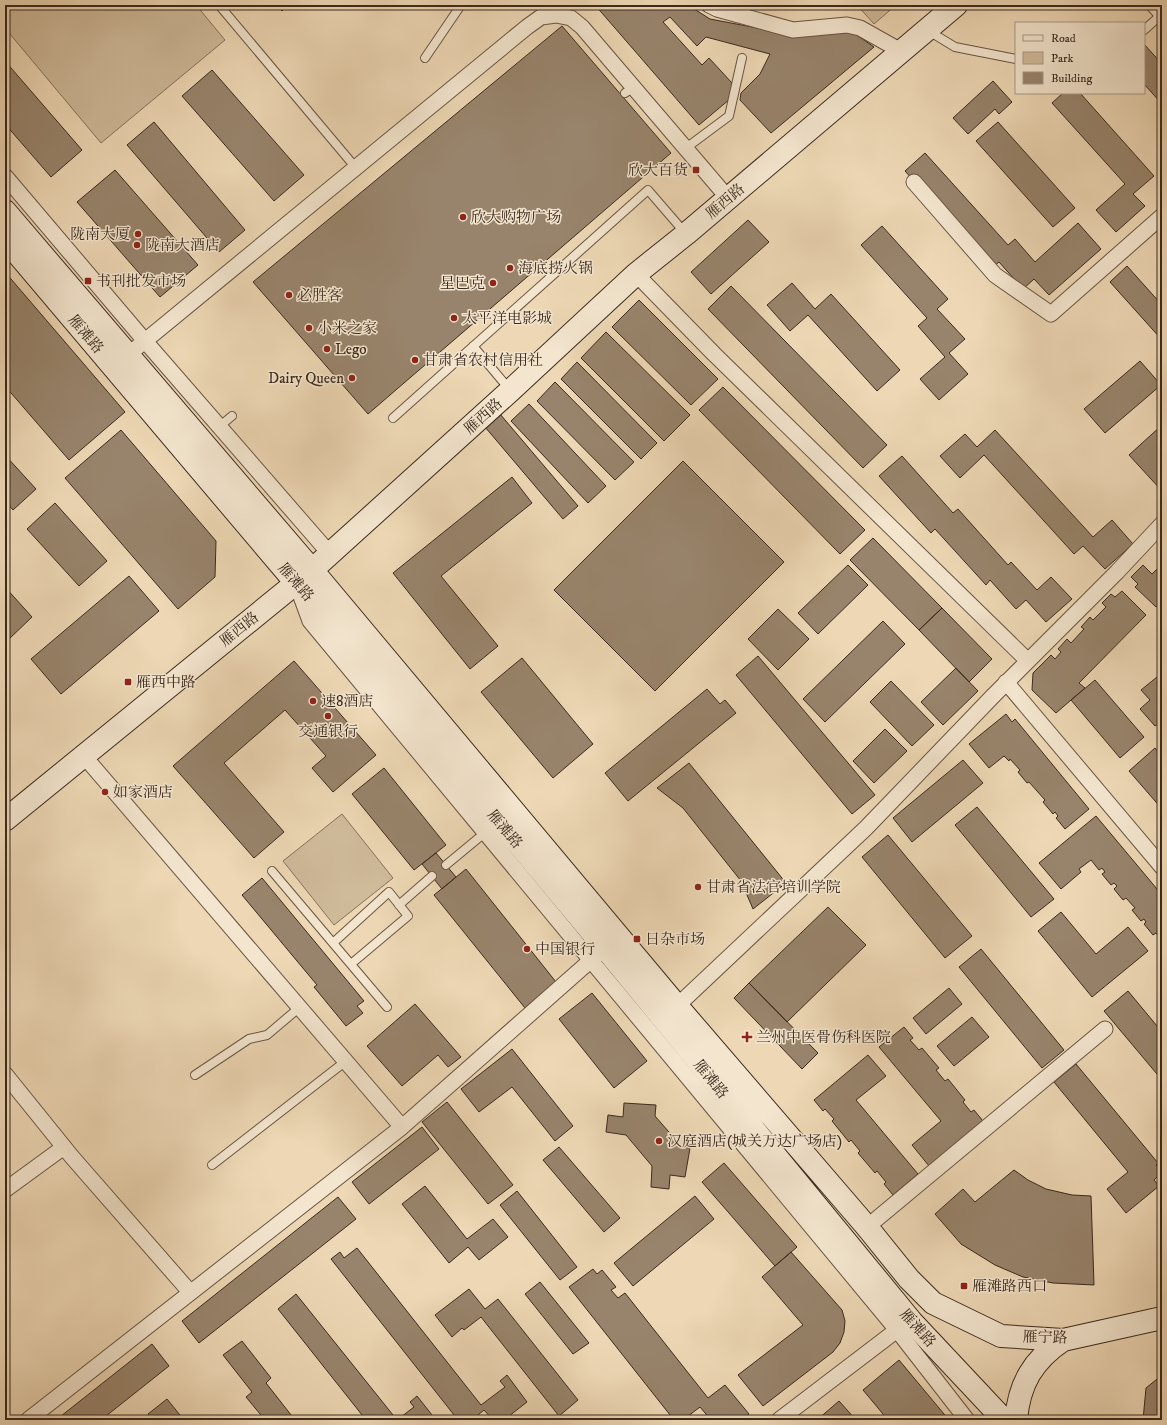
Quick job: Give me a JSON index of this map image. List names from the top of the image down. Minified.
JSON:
{"streets":{"main road":["雁西路","雁滩路","雁宁路"]},"crossings":[["雁西路","雁滩路"],["雁滩路","雁宁路"]],"places":{"transit":["欣大百货","书刊批发市场","雁西中路","日杂市场","雁滩路西口"],"other":["欣大购物广场","陇南大厦","陇南大酒店","海底捞火锅","星巴克","必胜客","太平洋电影城","小米之家","Lego","甘肃省农村信用社","Dairy Queen","速8酒店","交通银行","如家酒店","甘肃省法官培训学院","中国银行","汉庭酒店(城关万达广场店)"],"health":["兰州中医骨伤科医院"]},"legend":["Road","Park","Building"]}
